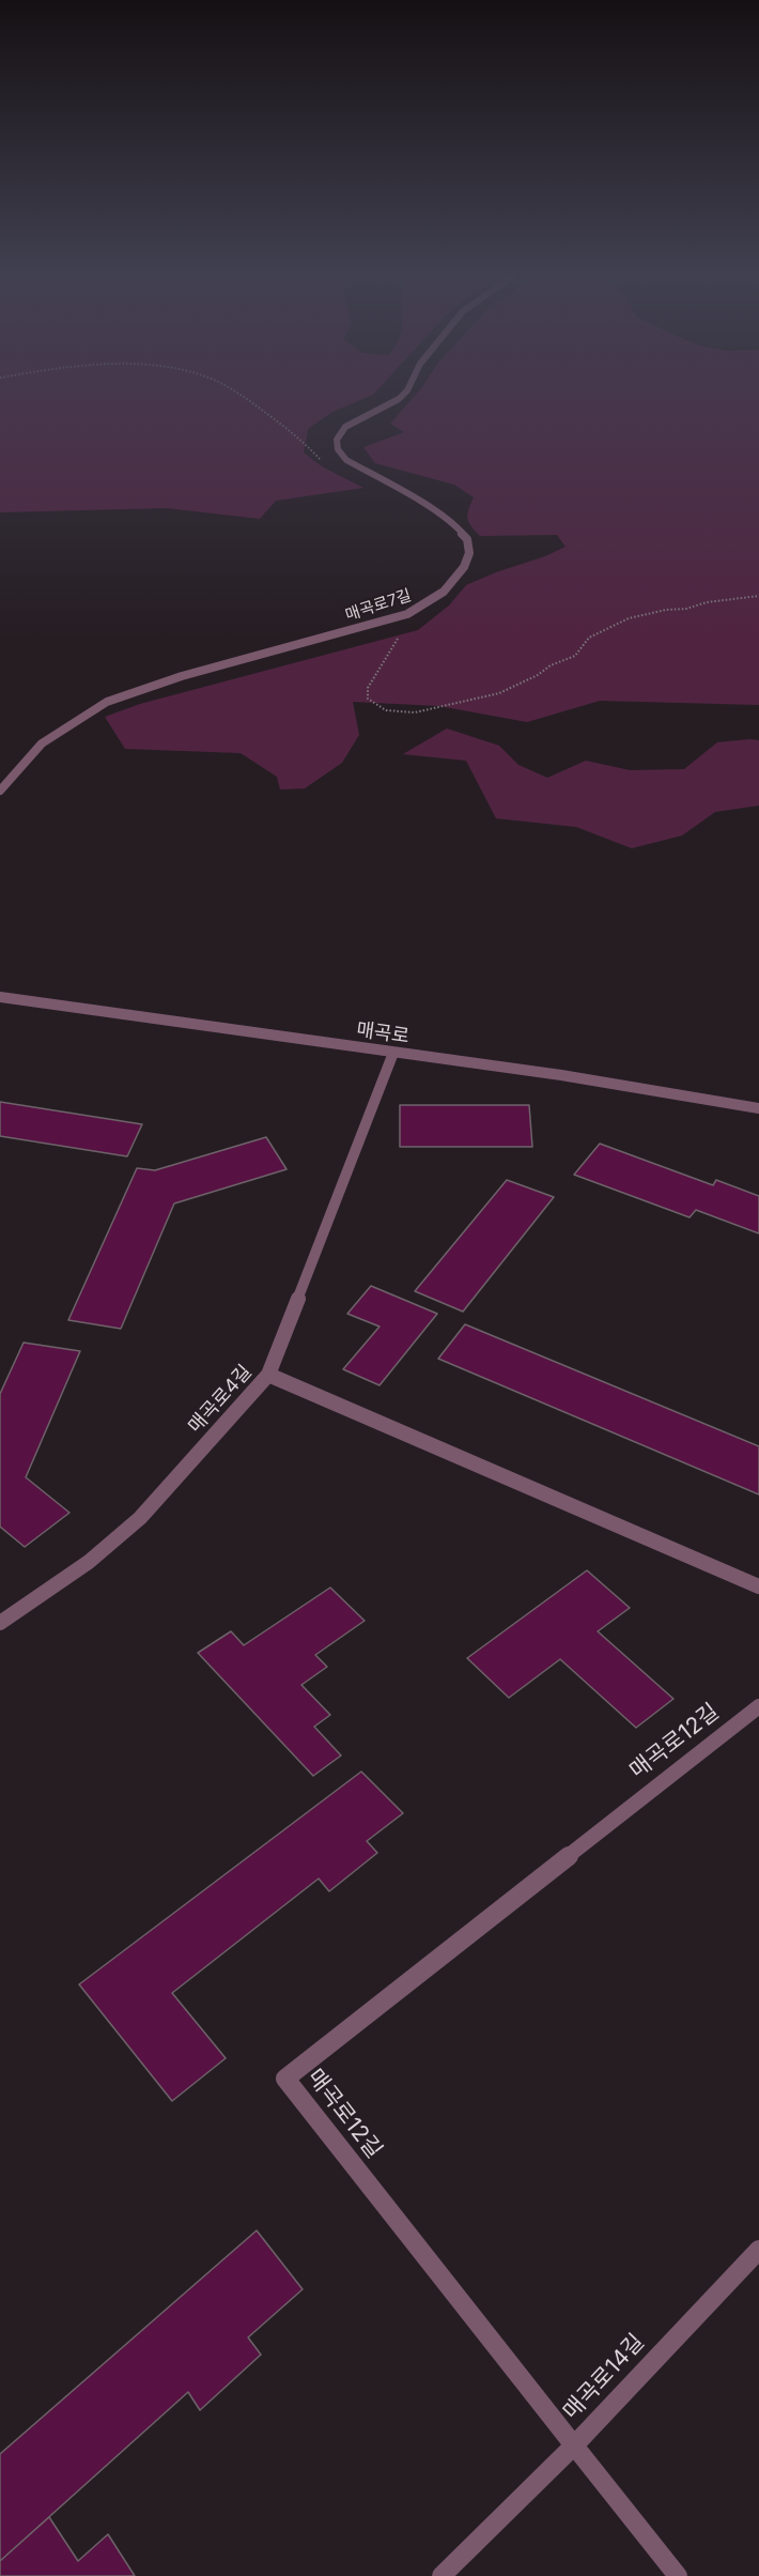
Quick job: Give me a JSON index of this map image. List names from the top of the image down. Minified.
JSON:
{"streets":{"street":["매곡로7길","매곡로","매곡로4길","매곡로12길","매곡로14길"]},"crossings":[["매곡로","매곡로4길"],["매곡로12길","매곡로14길"]]}
